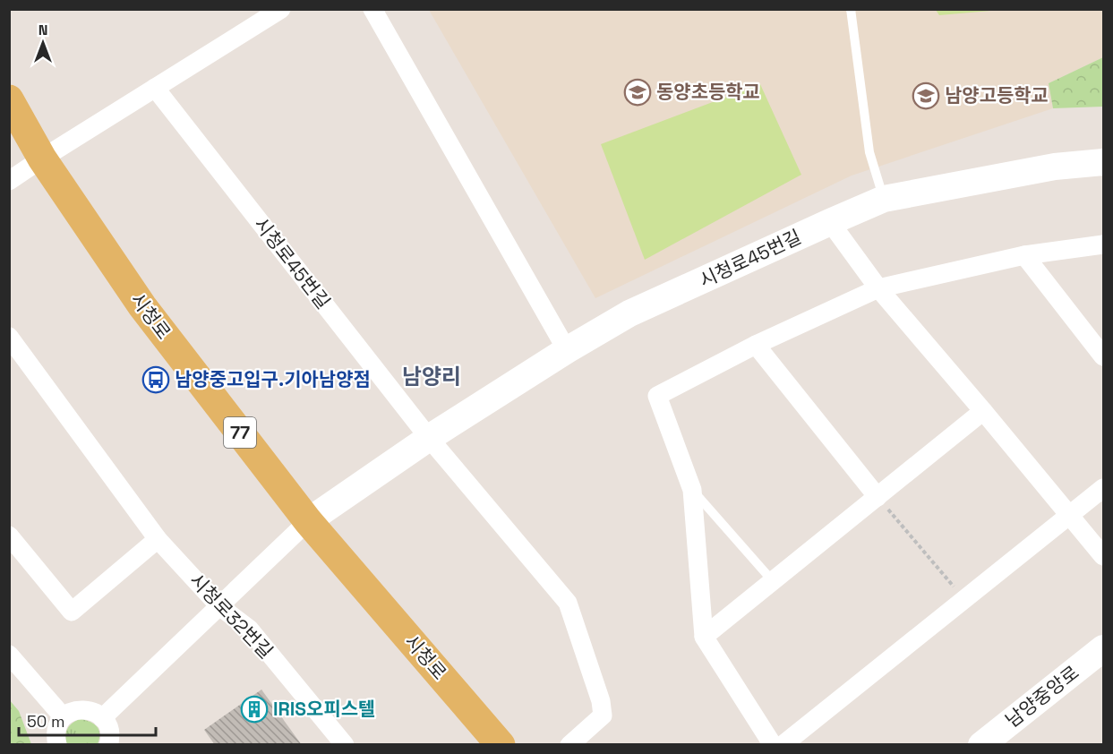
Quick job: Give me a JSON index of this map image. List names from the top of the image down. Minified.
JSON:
{"streets":{"main road":["시청로","77"],"street":["시청로45번길","시청로32번길","남양중앙로"]},"crossings":[["시청로45번길","시청로"]],"districts":["남양리"],"places":{"school or university":["동양초등학교","남양고등학교"],"bus stop":["남양중고입구.기아남양점"],"building":["IRIS오피스텔"]},"scale_bar":"50 m","north":"top"}
